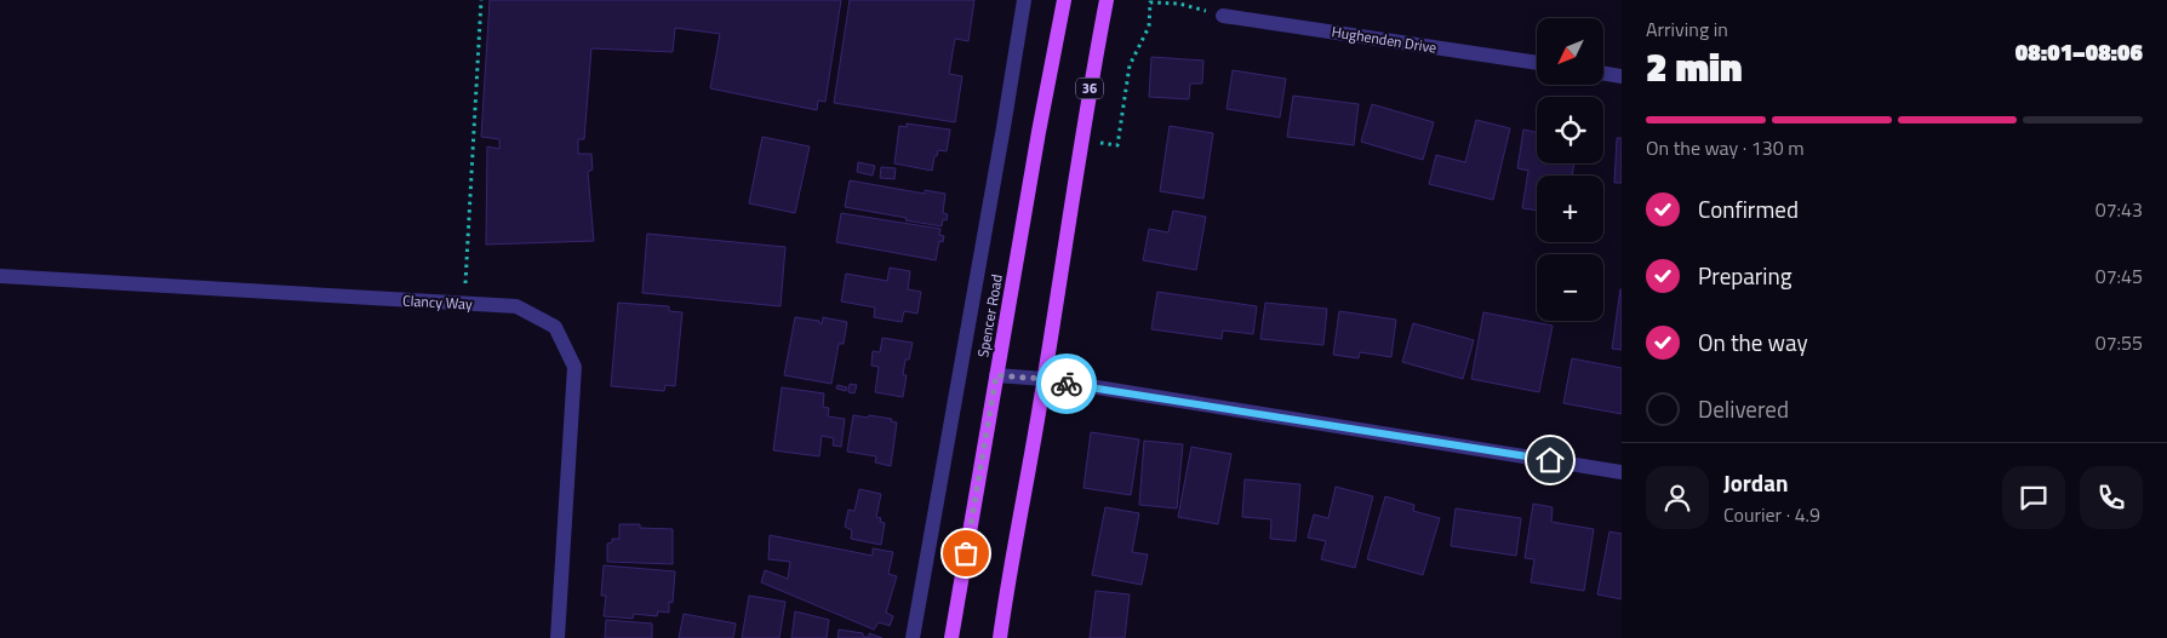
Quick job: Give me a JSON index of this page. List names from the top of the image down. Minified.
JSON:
{"streets":{"main road":["36","Spencer Road"],"street":["Hughenden Drive","Clancy Way"]},"north":"bottom left","page":{"heading":["2 min","Arriving in","08:01–08:06"],"panel":["Jordan","Courier · 4.9"],"map_buttons":["+","−"],"bar":"On the way · 130 m","list":[["Confirmed","07:43"],["Preparing","07:45"],["On the way","07:55"],"Delivered"]}}
